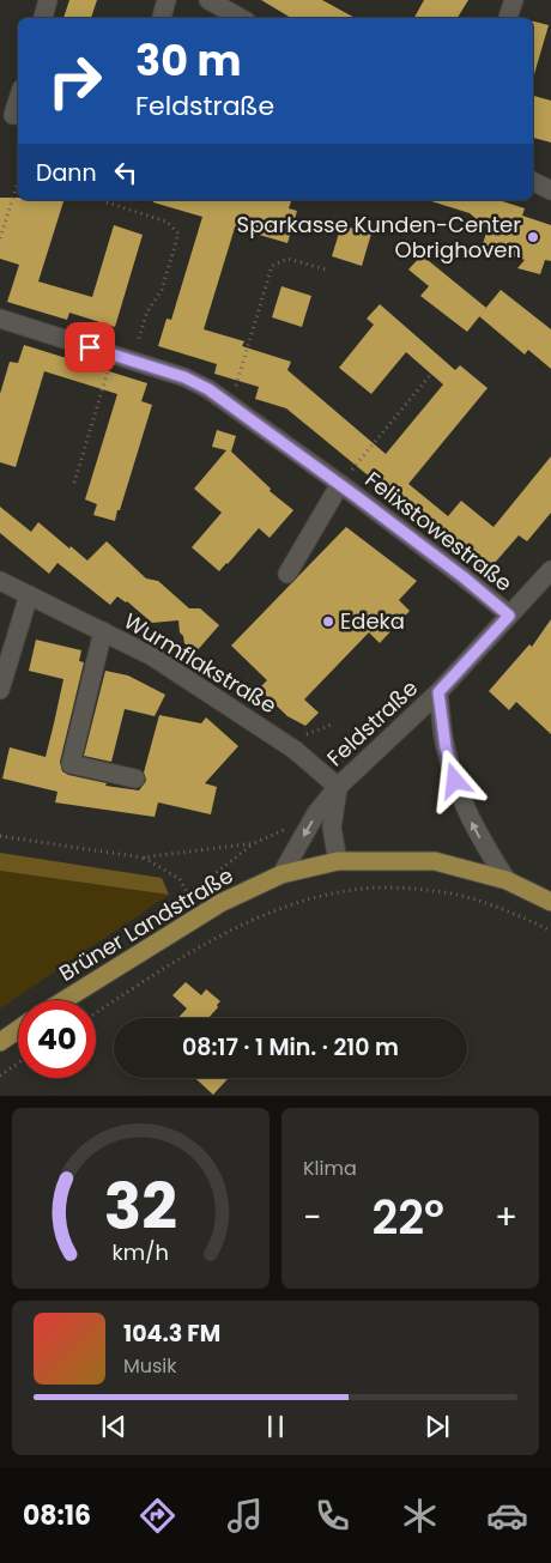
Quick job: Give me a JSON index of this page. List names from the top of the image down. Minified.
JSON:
{"streets":{"main road":["Brüner Landstraße"],"street":["Felixstowestraße","Wurmflakstraße","Feldstraße"]},"crossings":[["Felixstowestraße","Feldstraße"],["Wurmflakstraße","Feldstraße"],["Feldstraße","Brüner Landstraße"]],"places":["Sparkasse Kunden-Center Obrighoven","Edeka"],"page":{"turn":["30 m","Feldstraße"],"then":"Dann","limit":"40","trip":"08:17 · 1 Min. · 210 m","tile":"Klima","heat":["−","22°","+"],"song":["104.3 FM","Musik"],"tabs":"08:16","gauge":["32","km/h"]}}
